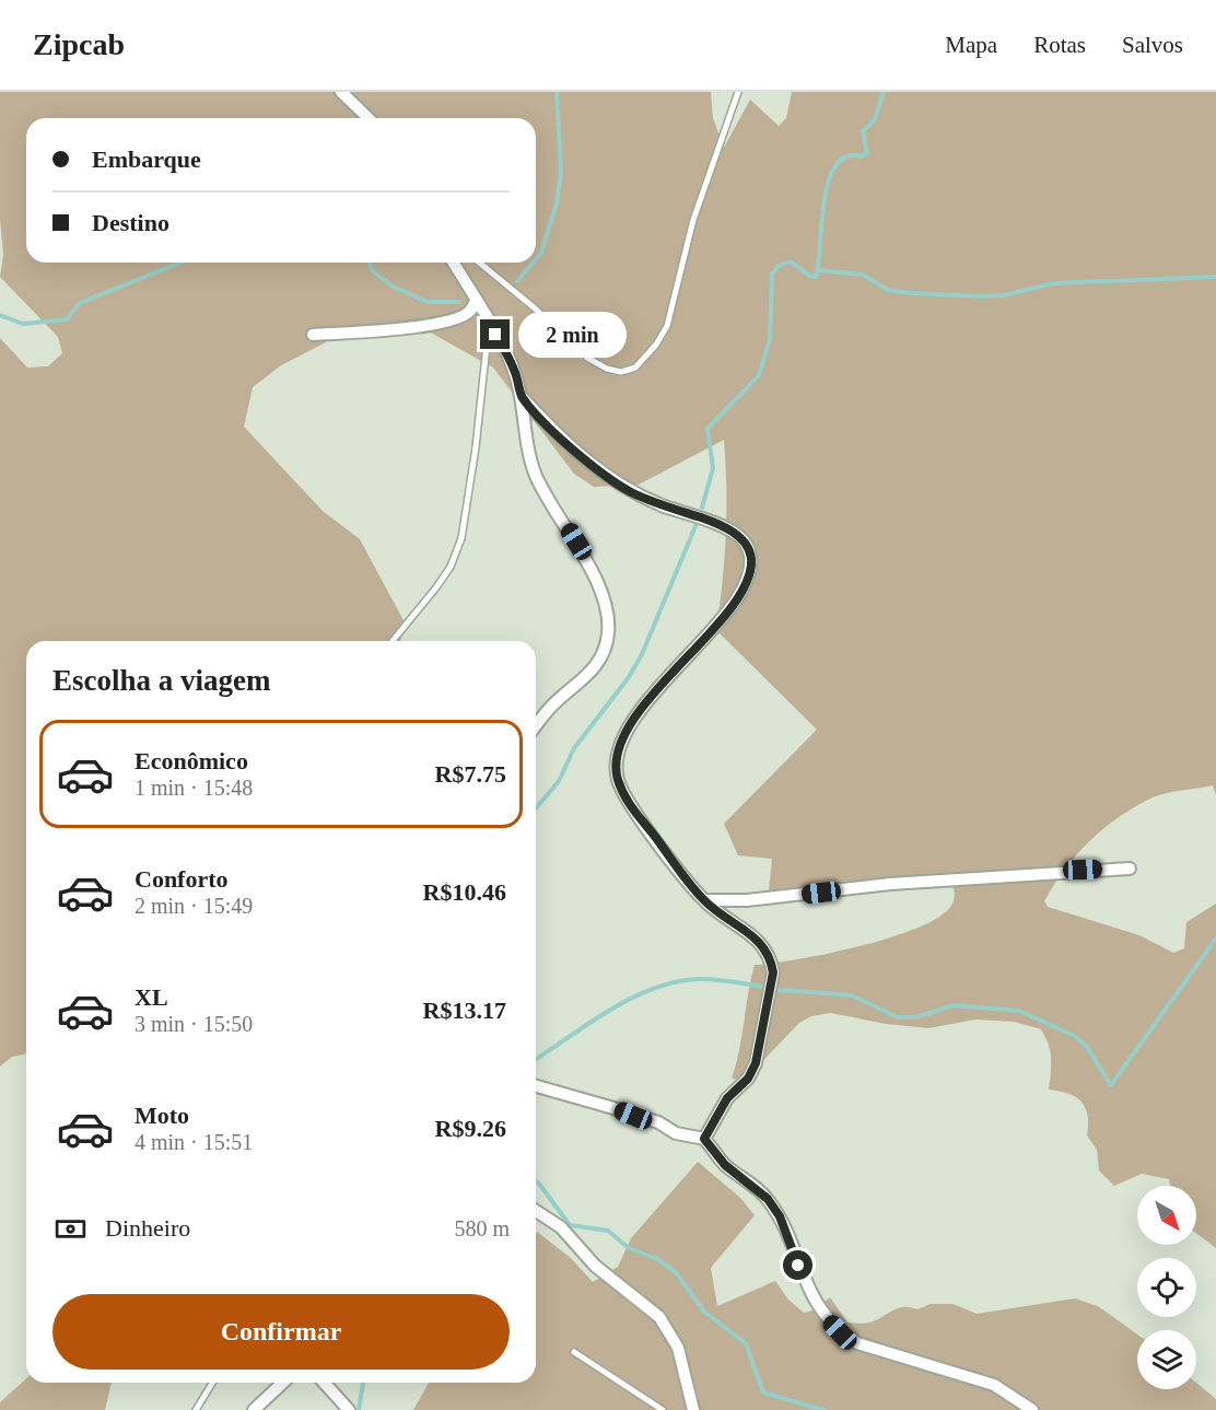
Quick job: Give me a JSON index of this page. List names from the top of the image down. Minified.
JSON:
{"north":"bottom right","page":{"header":"Zipcab","nav":["Mapa","Rotas","Salvos"],"banner":["Embarque","Destino"],"bubble":"2 min","heading":"Escolha a viagem","list":[{"name":"Econômico","note":"1 min · 15:48","value":"R$7.75"},{"name":"Conforto","note":"2 min · 15:49","value":"R$10.46"},{"name":"XL","note":"3 min · 15:50","value":"R$13.17"},{"name":"Moto","note":"4 min · 15:51","value":"R$9.26"}],"pay":["Dinheiro","580 m"],"buttons":"Confirmar"}}
